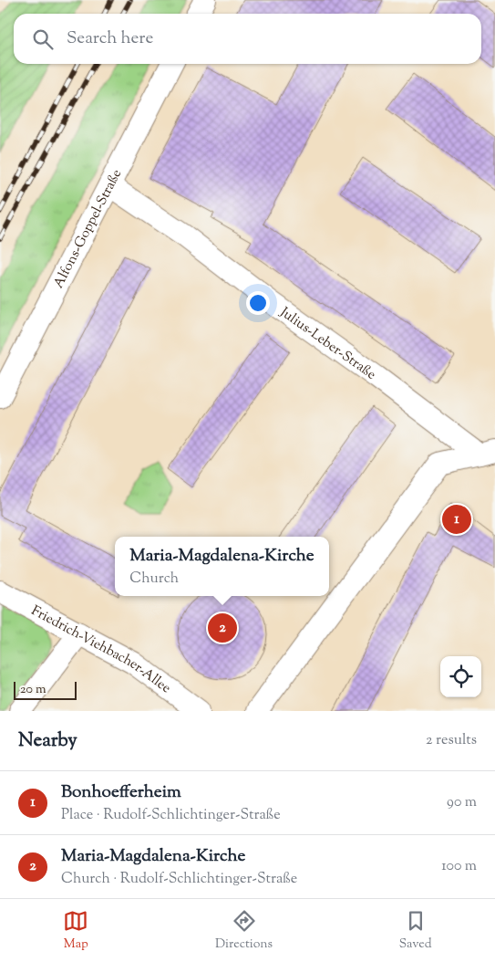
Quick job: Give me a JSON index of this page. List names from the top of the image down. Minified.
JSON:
{"streets":{"street":["Alfons-Goppel-Straße","Julius-Leber-Straße","Friedrich-Viehbacher-Allee"]},"crossings":[["Alfons-Goppel-Straße","Julius-Leber-Straße"]],"scale_bar":"20 m","page":{"search":"Search here","pins":["1","2"],"popup":["Maria-Magdalena-Kirche","Church"],"scale":"20 m","heading":["Nearby","2 results"],"list":[{"mark":"1","name":"Bonhoefferheim","note":"Place · Rudolf-Schlichtinger-Straße","value":"90 m"},{"mark":"2","name":"Maria-Magdalena-Kirche","note":"Church · Rudolf-Schlichtinger-Straße","value":"100 m"}],"nav":["Map","Directions","Saved"]}}
